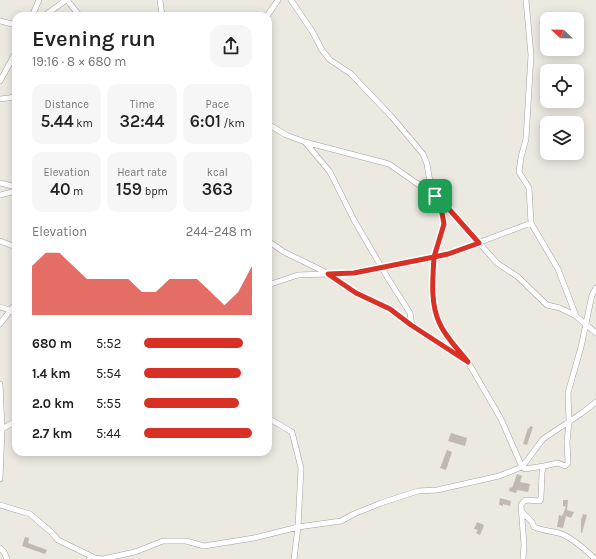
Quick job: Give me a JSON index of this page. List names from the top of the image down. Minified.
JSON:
{"north":"left","page":{"heading":["Evening run","19:16 · 8 × 680 m"],"stats":[["Distance","5.44 km"],["Time","32:44"],["Pace","6:01 /km"],["Elevation","40 m"],["Heart rate","159 bpm"],["kcal","363"]],"chart":["Elevation","244–248 m"],"list":[{"name":"680 m","note":"5:52"},{"name":"1.4 km","note":"5:54"},{"name":"2.0 km","note":"5:55"},{"name":"2.7 km","note":"5:44"}]}}
